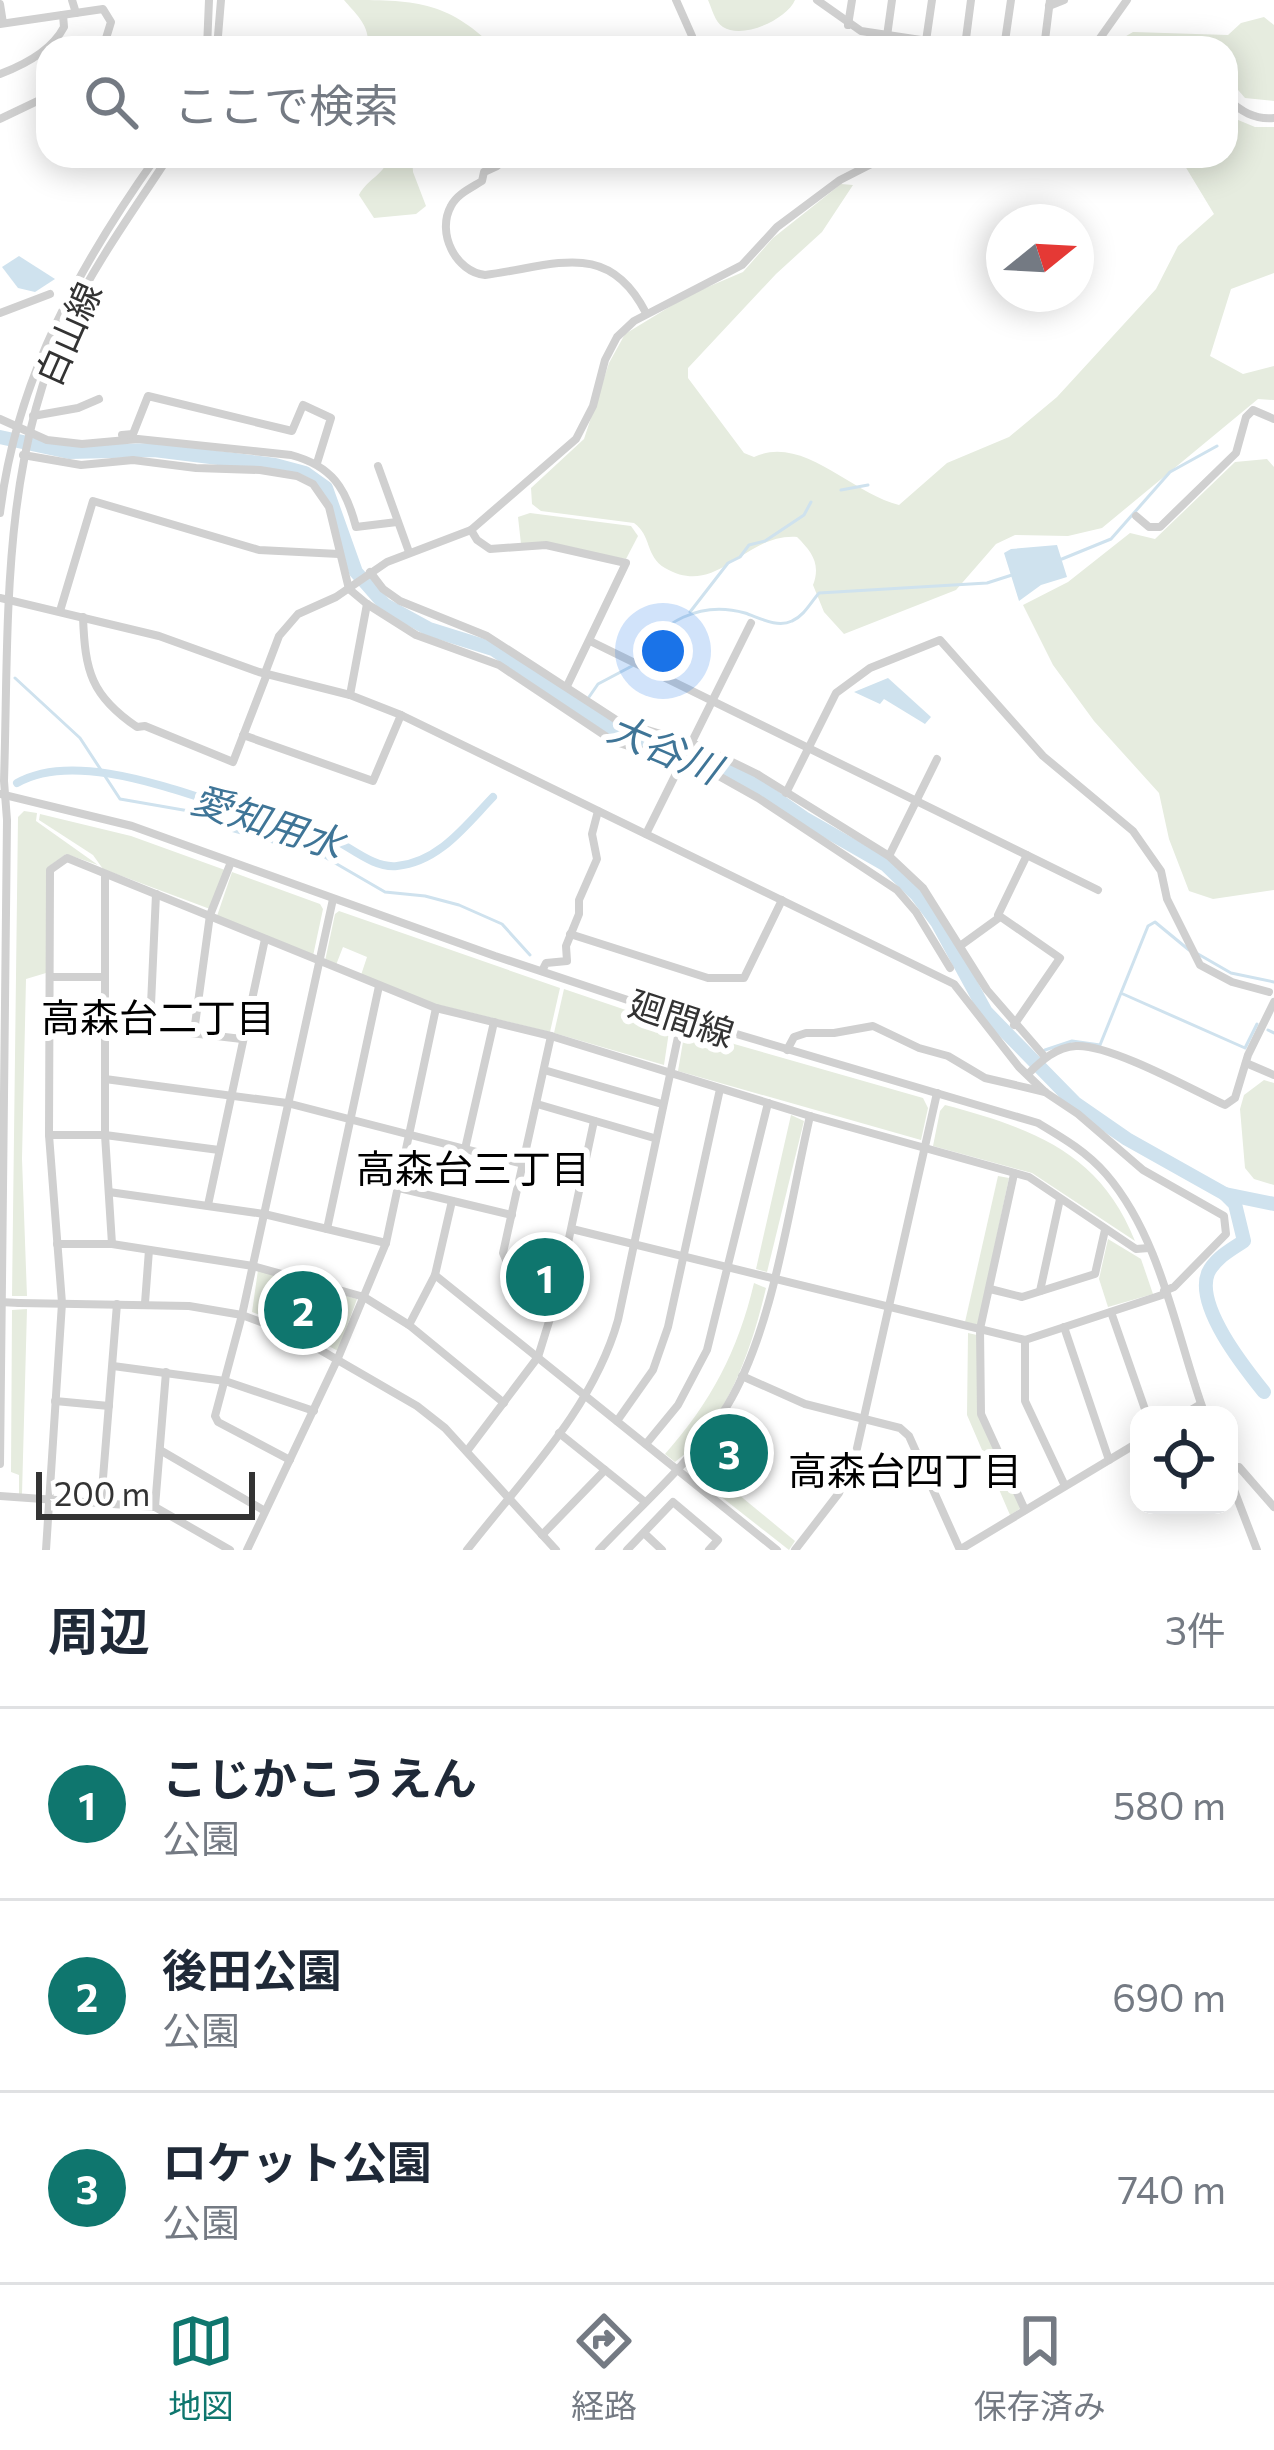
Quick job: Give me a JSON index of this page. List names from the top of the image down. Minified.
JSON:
{"streets":{"street":["白山線","廻間線"]},"crossings":[["白山線","廻間線"]],"districts":["高森台二丁目","高森台三丁目","高森台四丁目"],"water":["大谷川","愛知用水"],"scale_bar":"200 m","north":"right","page":{"search":"ここで検索","pins":["1","2","3"],"scale":"200 m","heading":["周辺","3件"],"list":[{"mark":"1","name":"こじかこうえん","note":"公園","value":"580 m"},{"mark":"2","name":"後田公園","note":"公園","value":"690 m"},{"mark":"3","name":"ロケット公園","note":"公園","value":"740 m"}],"nav":["地図","経路","保存済み"]}}
